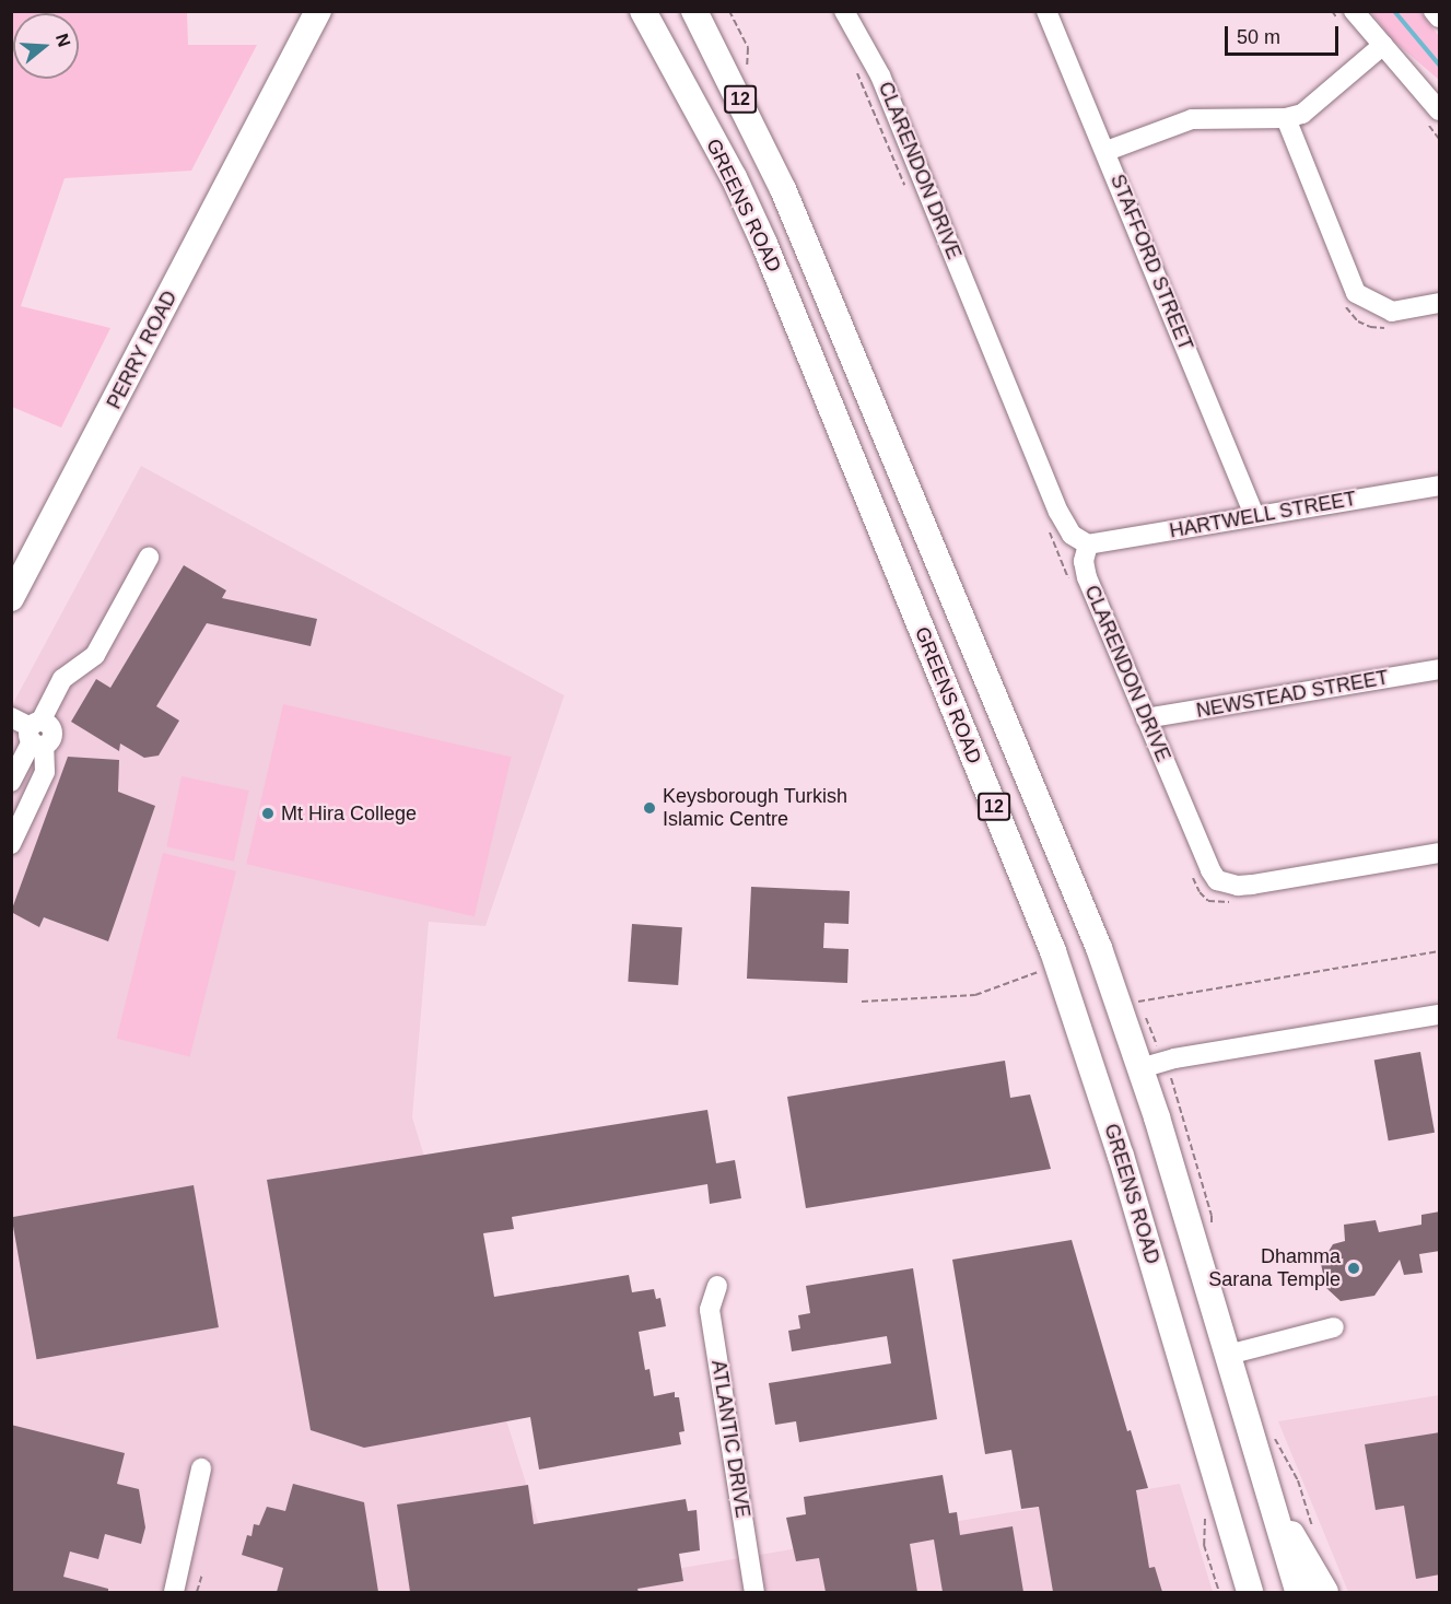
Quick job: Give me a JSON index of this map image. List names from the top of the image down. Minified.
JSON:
{"streets":{"main road":["12","GREENS ROAD","PERRY ROAD"],"street":["CLARENDON DRIVE","STAFFORD STREET","HARTWELL STREET","NEWSTEAD STREET","ATLANTIC DRIVE"]},"crossings":[["CLARENDON DRIVE","HARTWELL STREET"],["CLARENDON DRIVE","NEWSTEAD STREET"],["STAFFORD STREET","HARTWELL STREET"]],"places":["Keysborough Turkish Islamic Centre","Mt Hira College","Dhamma Sarana Temple"],"scale_bar":"50 m","north":"right"}
